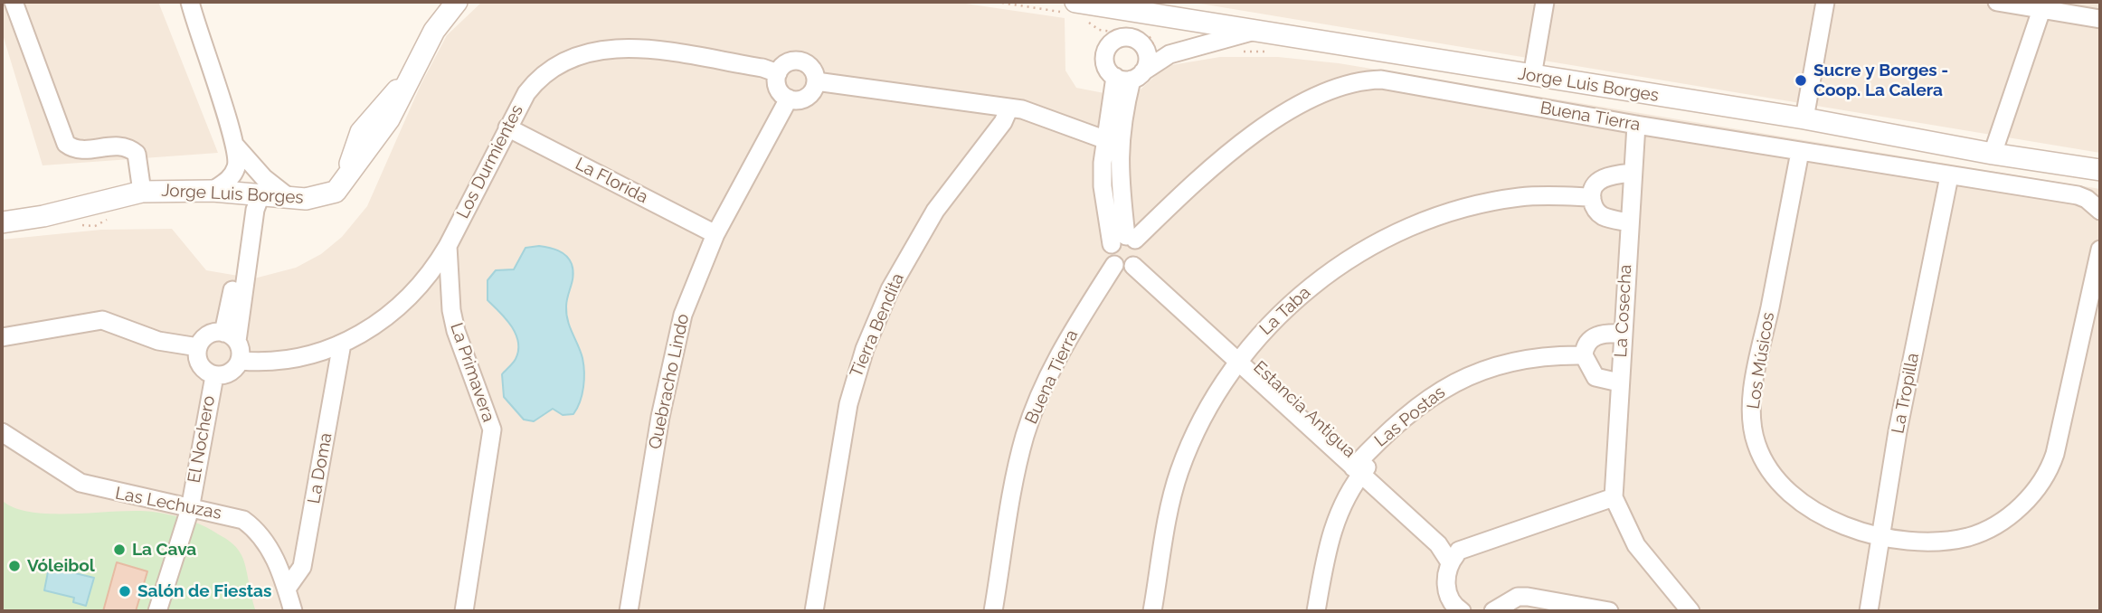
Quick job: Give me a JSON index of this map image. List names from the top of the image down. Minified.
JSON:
{"streets":{"street":["Jorge Luis Borges","Buena Tierra","Los Durmientes","La Florida","La Taba","La Cosecha","Tierra Bendita","Los Músicos","La Primavera","Quebracho Lindo","La Tropilla","Estancia Antigua","Las Postas","El Nochero","La Doma","Las Lechuzas"]},"crossings":[["Buena Tierra","La Cosecha"],["Buena Tierra","Los Músicos"],["Buena Tierra","La Tropilla"],["Buena Tierra","Estancia Antigua"],["Los Durmientes","La Florida"],["Los Durmientes","La Primavera"],["Los Durmientes","Quebracho Lindo"],["Los Durmientes","El Nochero"],["Los Durmientes","La Doma"],["La Florida","Quebracho Lindo"],["La Taba","Estancia Antigua"],["Los Músicos","La Tropilla"],["Estancia Antigua","Las Postas"],["El Nochero","Las Lechuzas"],["La Doma","Las Lechuzas"]],"places":["Sucre y Borges - Coop. La Calera","La Cava","Vóleibol","Salón de Fiestas"]}
